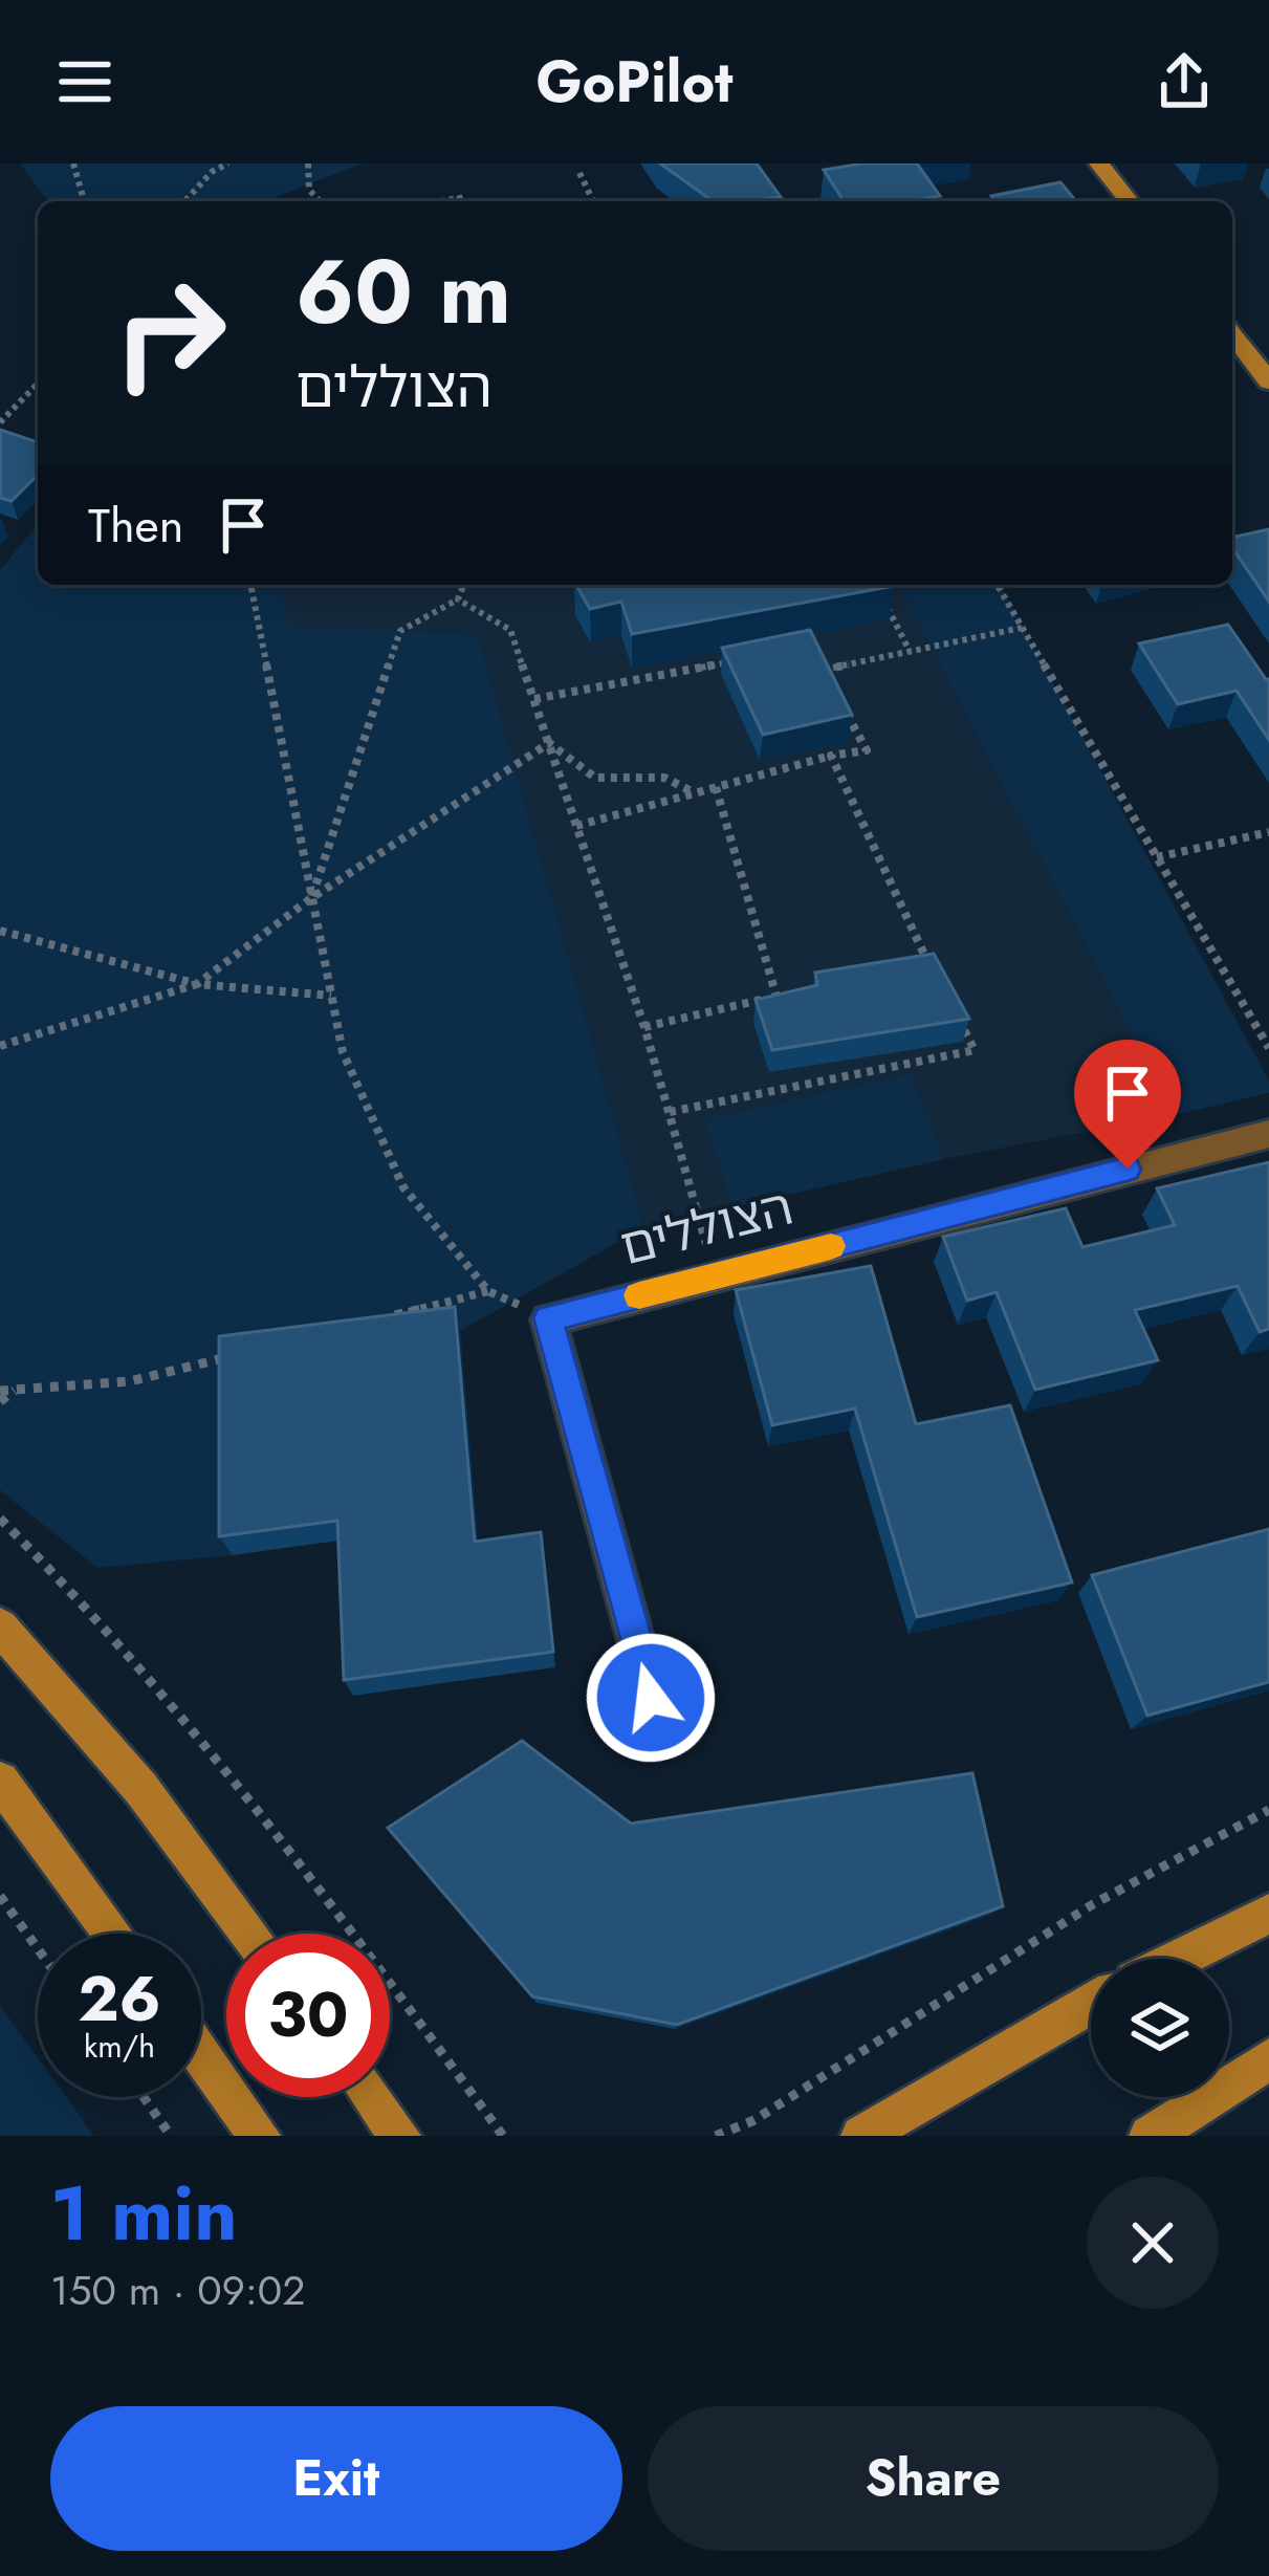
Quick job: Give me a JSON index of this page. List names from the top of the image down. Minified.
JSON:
{"streets":{"street":["הצוללים"]},"page":{"header":"GoPilot","turn":["60 m","הצוללים"],"then":"Then","speed":"26 km/h","limit":"30","heading":["1 min","150 m · 09:02"],"buttons":["Exit","Share"]}}
